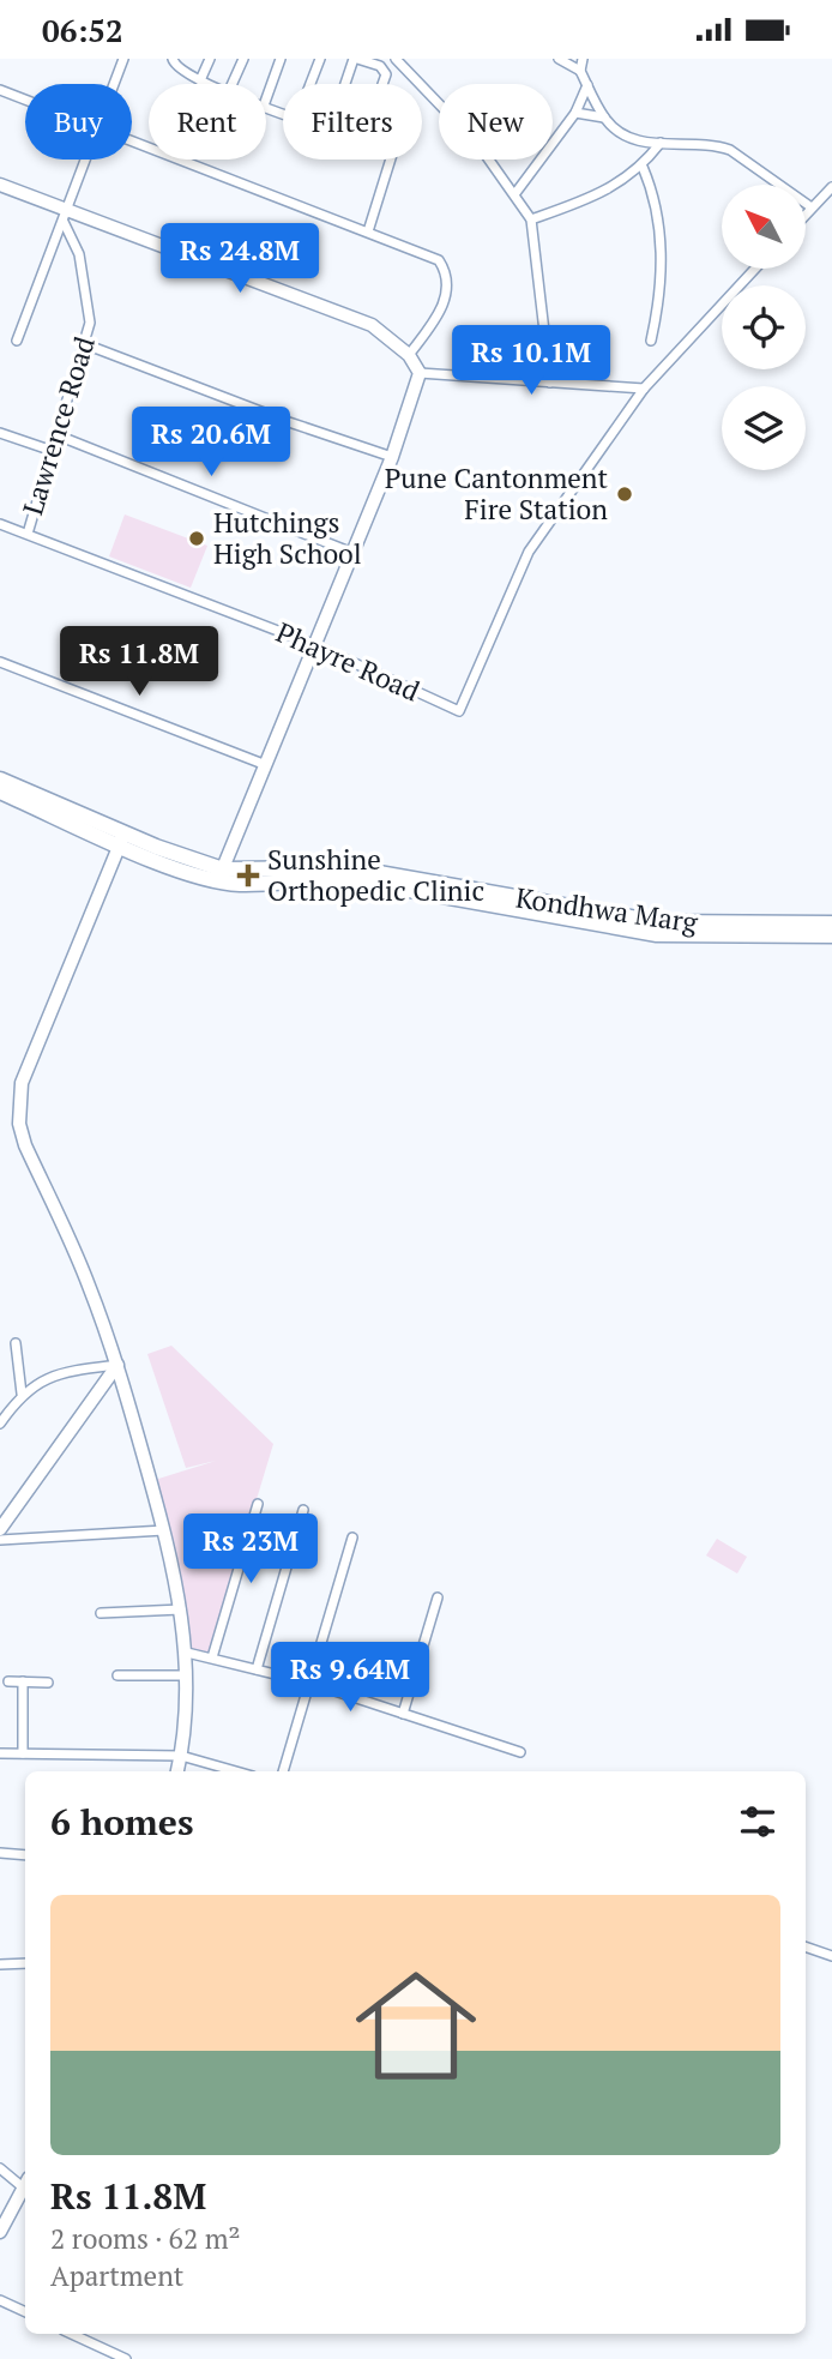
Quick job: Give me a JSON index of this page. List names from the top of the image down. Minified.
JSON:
{"streets":{"main road":["Kondhwa Marg"],"street":["Lawrence Road","Phayre Road"]},"crossings":[["Lawrence Road","Phayre Road"]],"places":{"other":["Pune Cantonment Fire Station","Hutchings High School"],"health":["Sunshine Orthopedic Clinic"]},"north":"top left","page":{"status":"06:52","chip":["Buy","Rent","Filters","New"],"price":["Rs 24.8M","Rs 10.1M","Rs 20.6M","Rs 11.8M","Rs 23M","Rs 9.64M"],"heading":"6 homes","list":[{"name":"Rs 11.8M","note":"2 rooms · 62 m² · Apartment"}]}}
